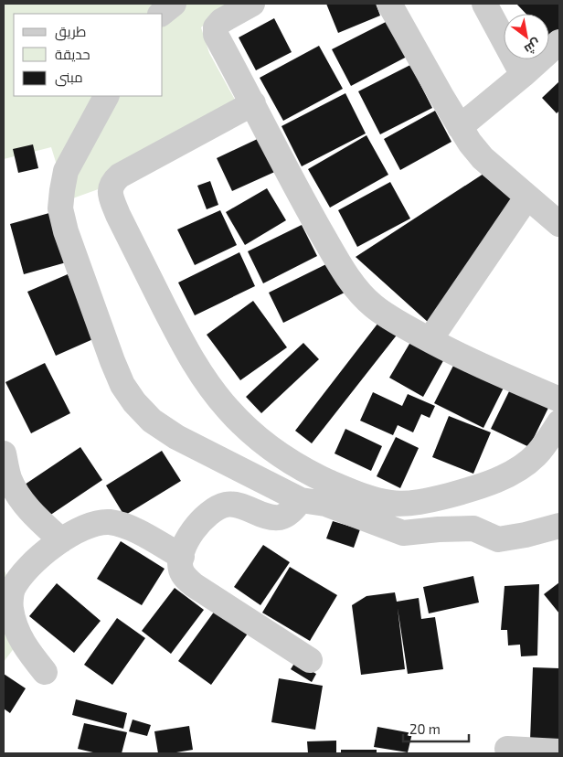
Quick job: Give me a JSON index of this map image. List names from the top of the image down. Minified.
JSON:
{"legend":["طريق","حديقة","مبنى"],"scale_bar":"20 m","north":"bottom right"}
